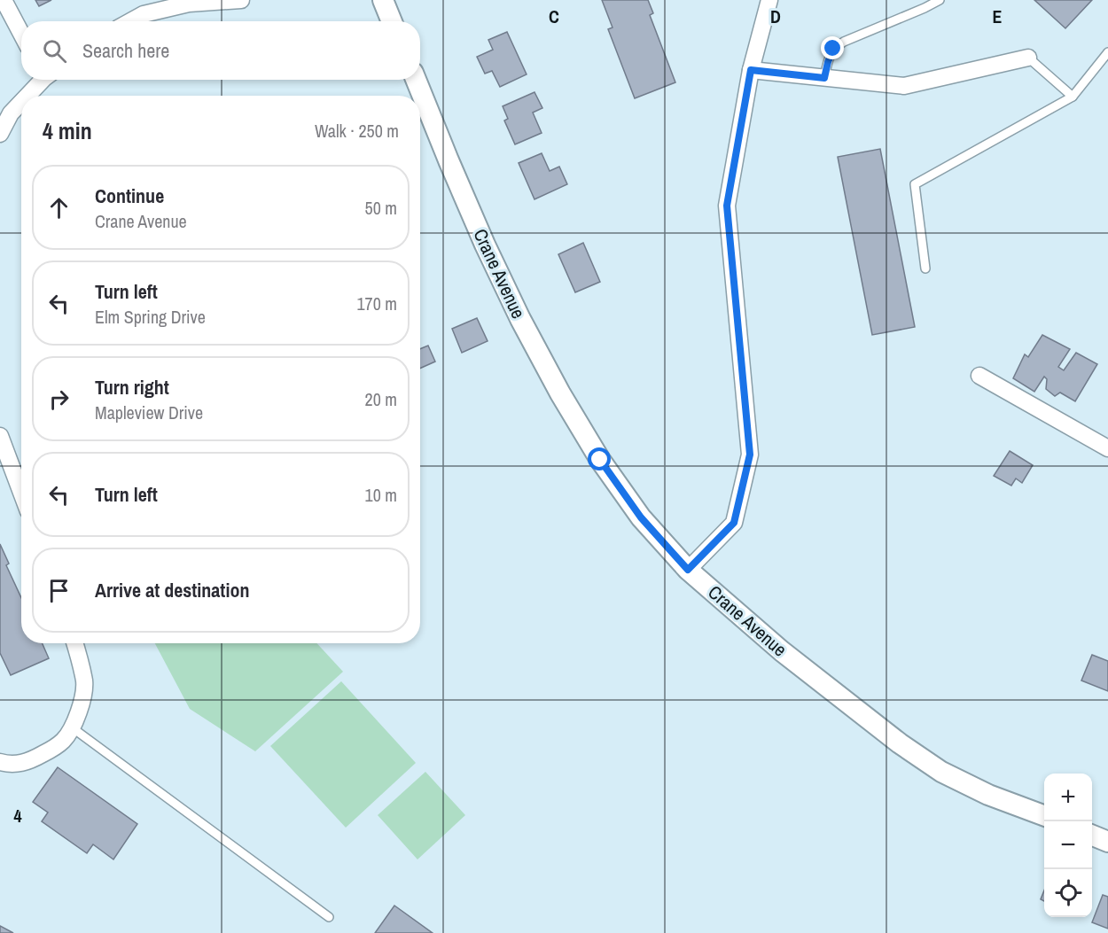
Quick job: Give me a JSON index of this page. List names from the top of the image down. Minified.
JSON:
{"streets":{"street":["Crane Avenue"]},"page":{"search":"Search here","heading":["4 min","Walk · 250 m"],"list":[["Continue","Crane Avenue","50 m"],["Turn left","Elm Spring Drive","170 m"],["Turn right","Mapleview Drive","20 m"],["Turn left","10 m"],"Arrive at destination"],"map_buttons":["+","−"]},"grid":{"columns":["C","D","E"],"rows":["4"]}}
